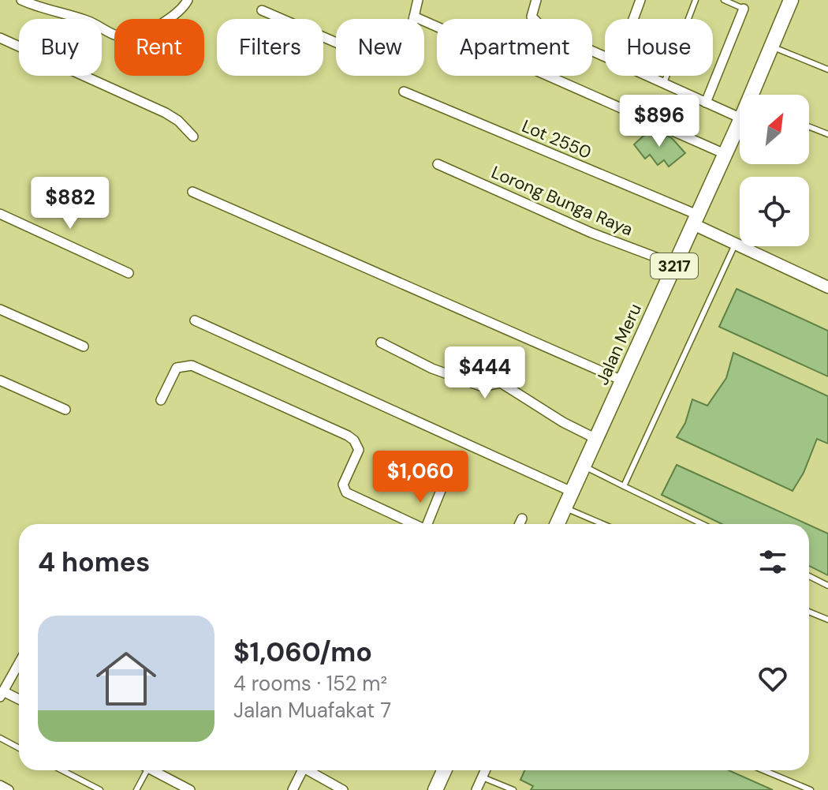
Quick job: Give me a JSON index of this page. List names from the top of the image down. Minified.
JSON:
{"streets":{"main road":["3217","Jalan Meru"],"street":["Lot 2550","Lorong Bunga Raya"]},"crossings":[["Lot 2550","Jalan Meru"],["Lorong Bunga Raya","Jalan Meru"]],"north":"top right","page":{"chip":["Buy","Rent","Filters","New","Apartment","House"],"price":["$896","$882","$444","$1,060"],"heading":"4 homes","list":[{"name":"$1,060/mo","note":"4 rooms · 152 m² · Jalan Muafakat 7"}]}}
